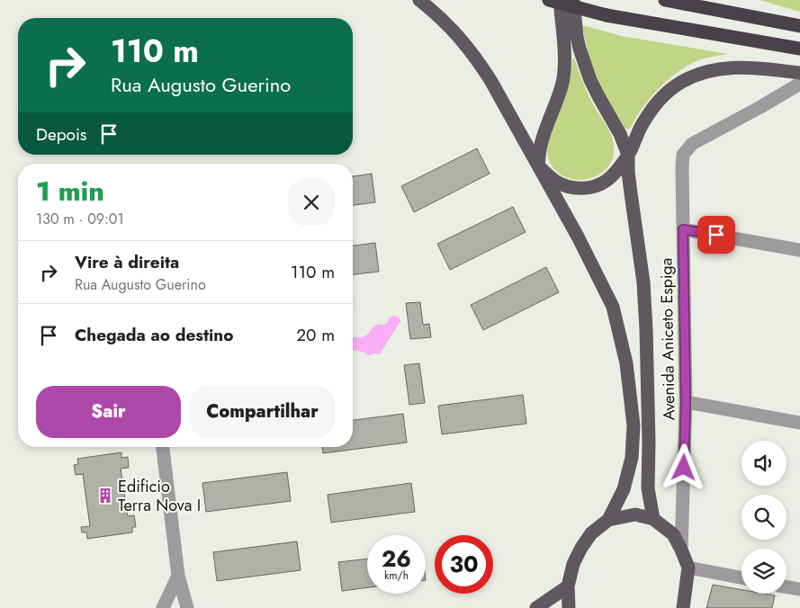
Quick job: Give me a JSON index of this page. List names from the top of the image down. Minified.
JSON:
{"streets":{"street":["Avenida Aniceto Espiga"]},"places":{"building":["Edificio Terra Nova I"]},"page":{"turn":["110 m","Rua Augusto Guerino"],"then":"Depois","heading":["1 min","130 m · 09:01"],"list":[{"name":"Vire à direita","note":"Rua Augusto Guerino","value":"110 m"},{"name":"Chegada ao destino","value":"20 m"}],"buttons":["Sair","Compartilhar"],"speed":"26 km/h","limit":"30"}}
